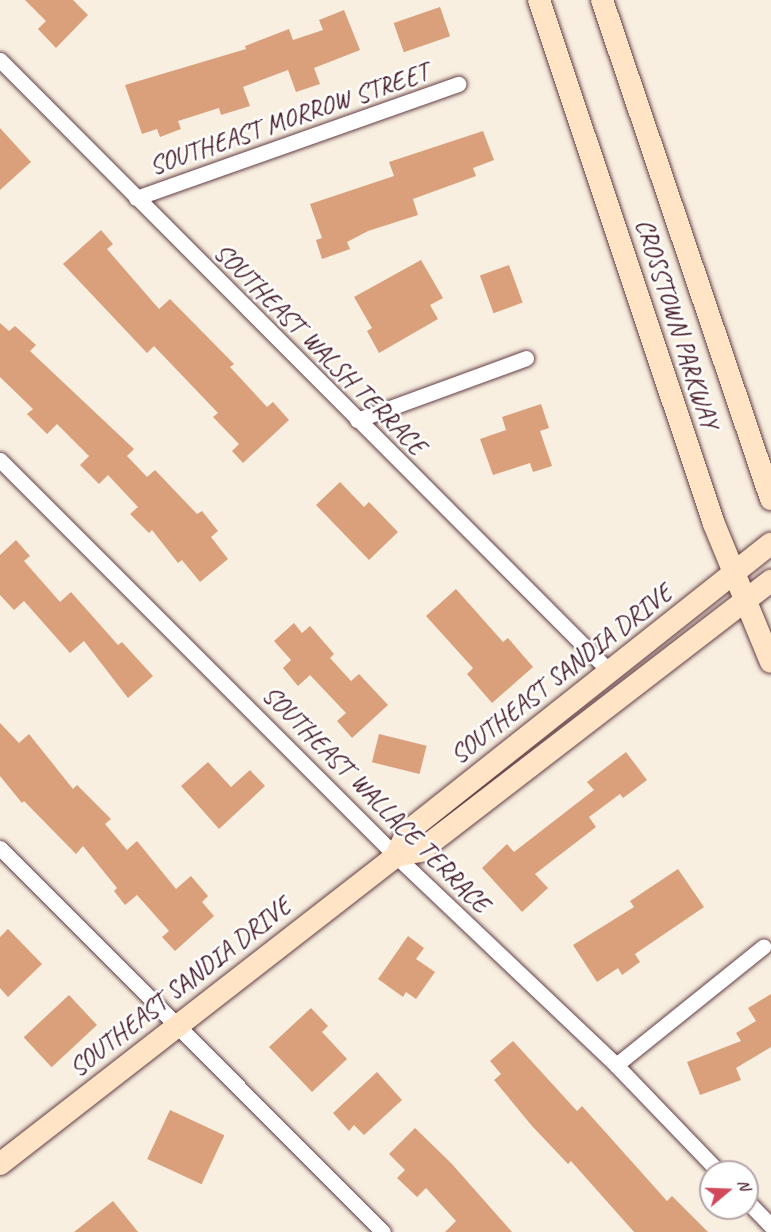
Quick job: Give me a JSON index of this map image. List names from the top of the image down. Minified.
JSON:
{"streets":{"street":["SOUTHEAST MORROW STREET","CROSSTOWN PARKWAY","SOUTHEAST WALSH TERRACE","SOUTHEAST SANDIA DRIVE","SOUTHEAST WALLACE TERRACE"]},"crossings":[["SOUTHEAST MORROW STREET","SOUTHEAST WALSH TERRACE"],["CROSSTOWN PARKWAY","SOUTHEAST SANDIA DRIVE"],["SOUTHEAST WALSH TERRACE","SOUTHEAST SANDIA DRIVE"],["SOUTHEAST SANDIA DRIVE","SOUTHEAST WALLACE TERRACE"]],"north":"right"}
